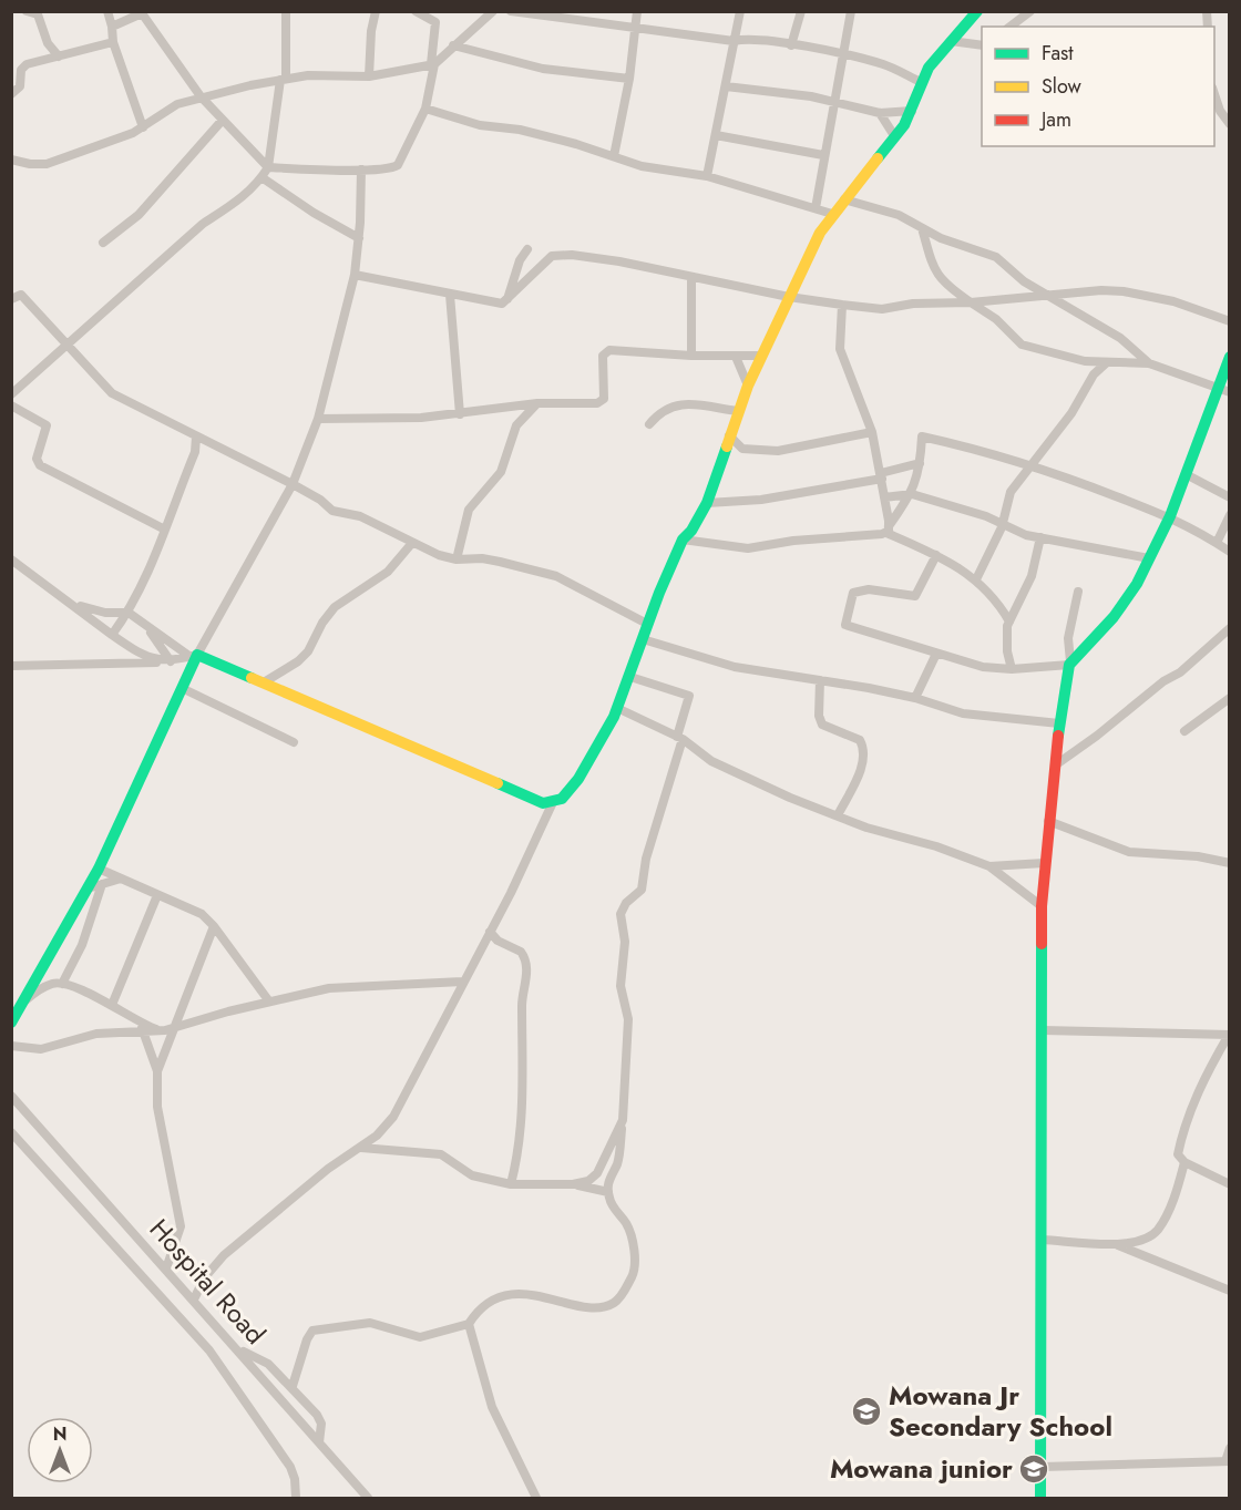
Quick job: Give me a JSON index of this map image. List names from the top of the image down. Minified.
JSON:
{"streets":{"street":["Hospital Road"]},"places":{"school or university":["Mowana Jr Secondary School","Mowana junior"]},"legend":["Fast","Slow","Jam"],"north":"top"}
